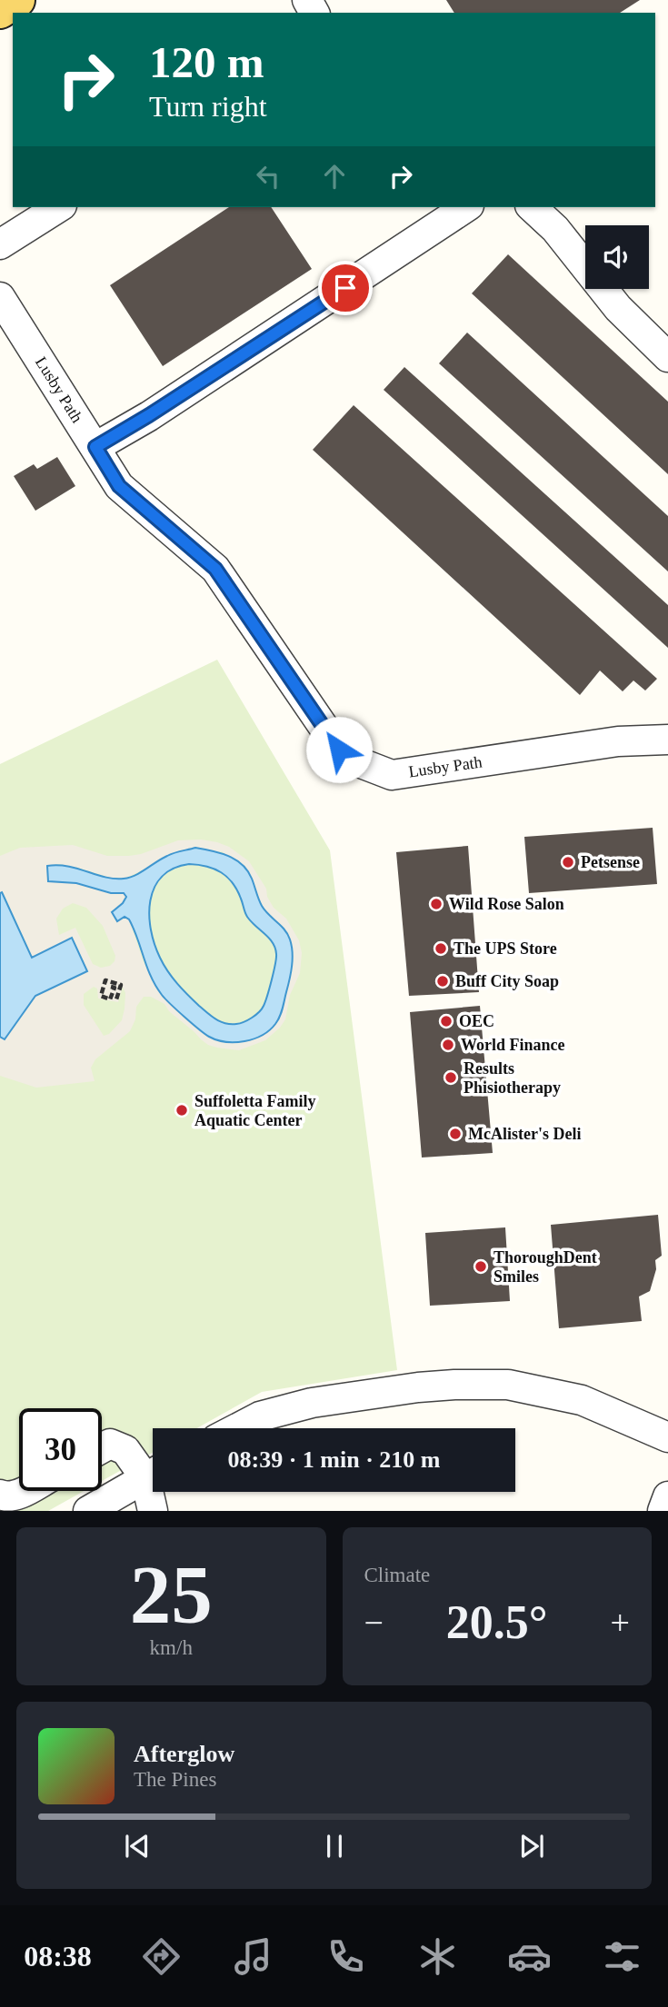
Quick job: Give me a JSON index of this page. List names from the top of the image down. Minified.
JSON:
{"streets":{"street":["Lusby Path"]},"places":["Petsense","Wild Rose Salon","The UPS Store","Buff City Soap","OEC","World Finance","Results Phisiotherapy","Suffoletta Family Aquatic Center","McAlister's Deli","ThoroughDent Smiles"],"page":{"turn":["120 m","Turn right"],"limit":"30","trip":"08:39 · 1 min · 210 m","tile":[["25","km/h"],"Climate"],"heat":["−","20.5°","+"],"song":["Afterglow","The Pines"],"tabs":"08:38"}}
